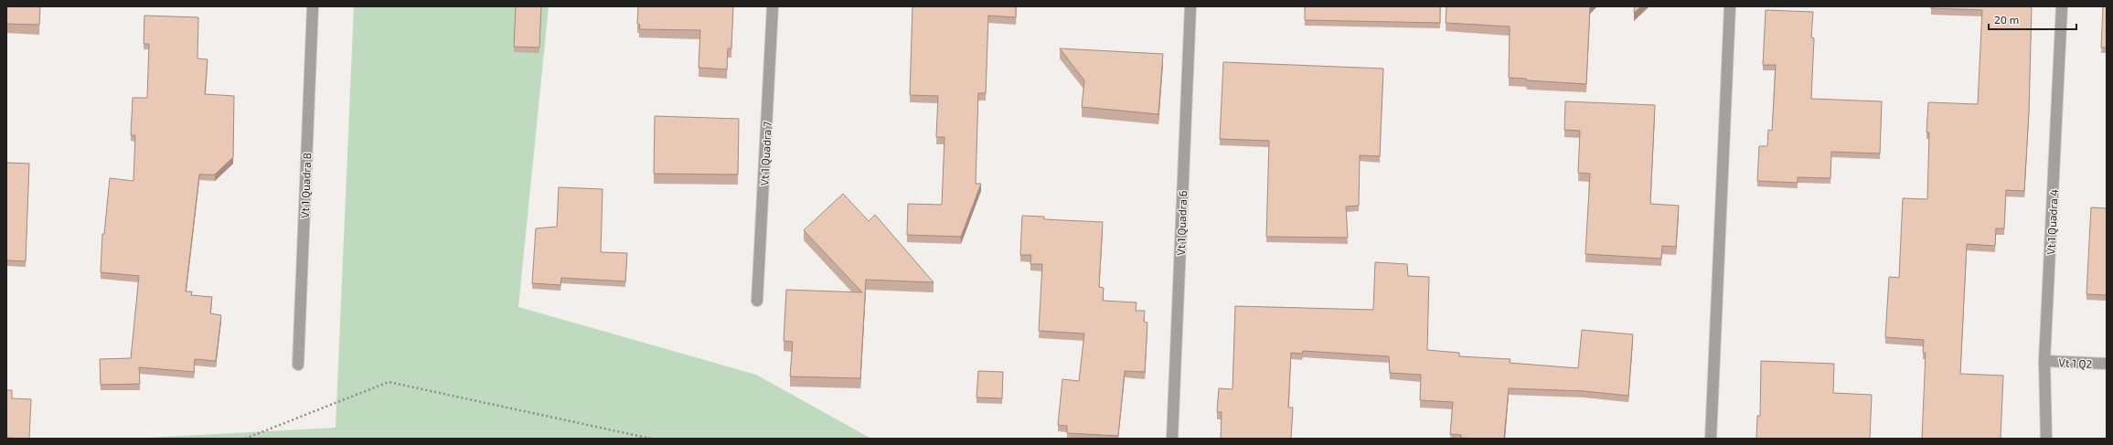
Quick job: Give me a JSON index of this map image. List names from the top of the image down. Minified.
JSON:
{"streets":{"street":["Vt 1 Quadra 7","Vt 1 Quadra 8","Vt 1 Quadra 4","Vt 1 Quadra 6","Vt 1 Q2"]},"crossings":[["Vt 1 Quadra 4","Vt 1 Q2"]],"scale_bar":"20 m"}
